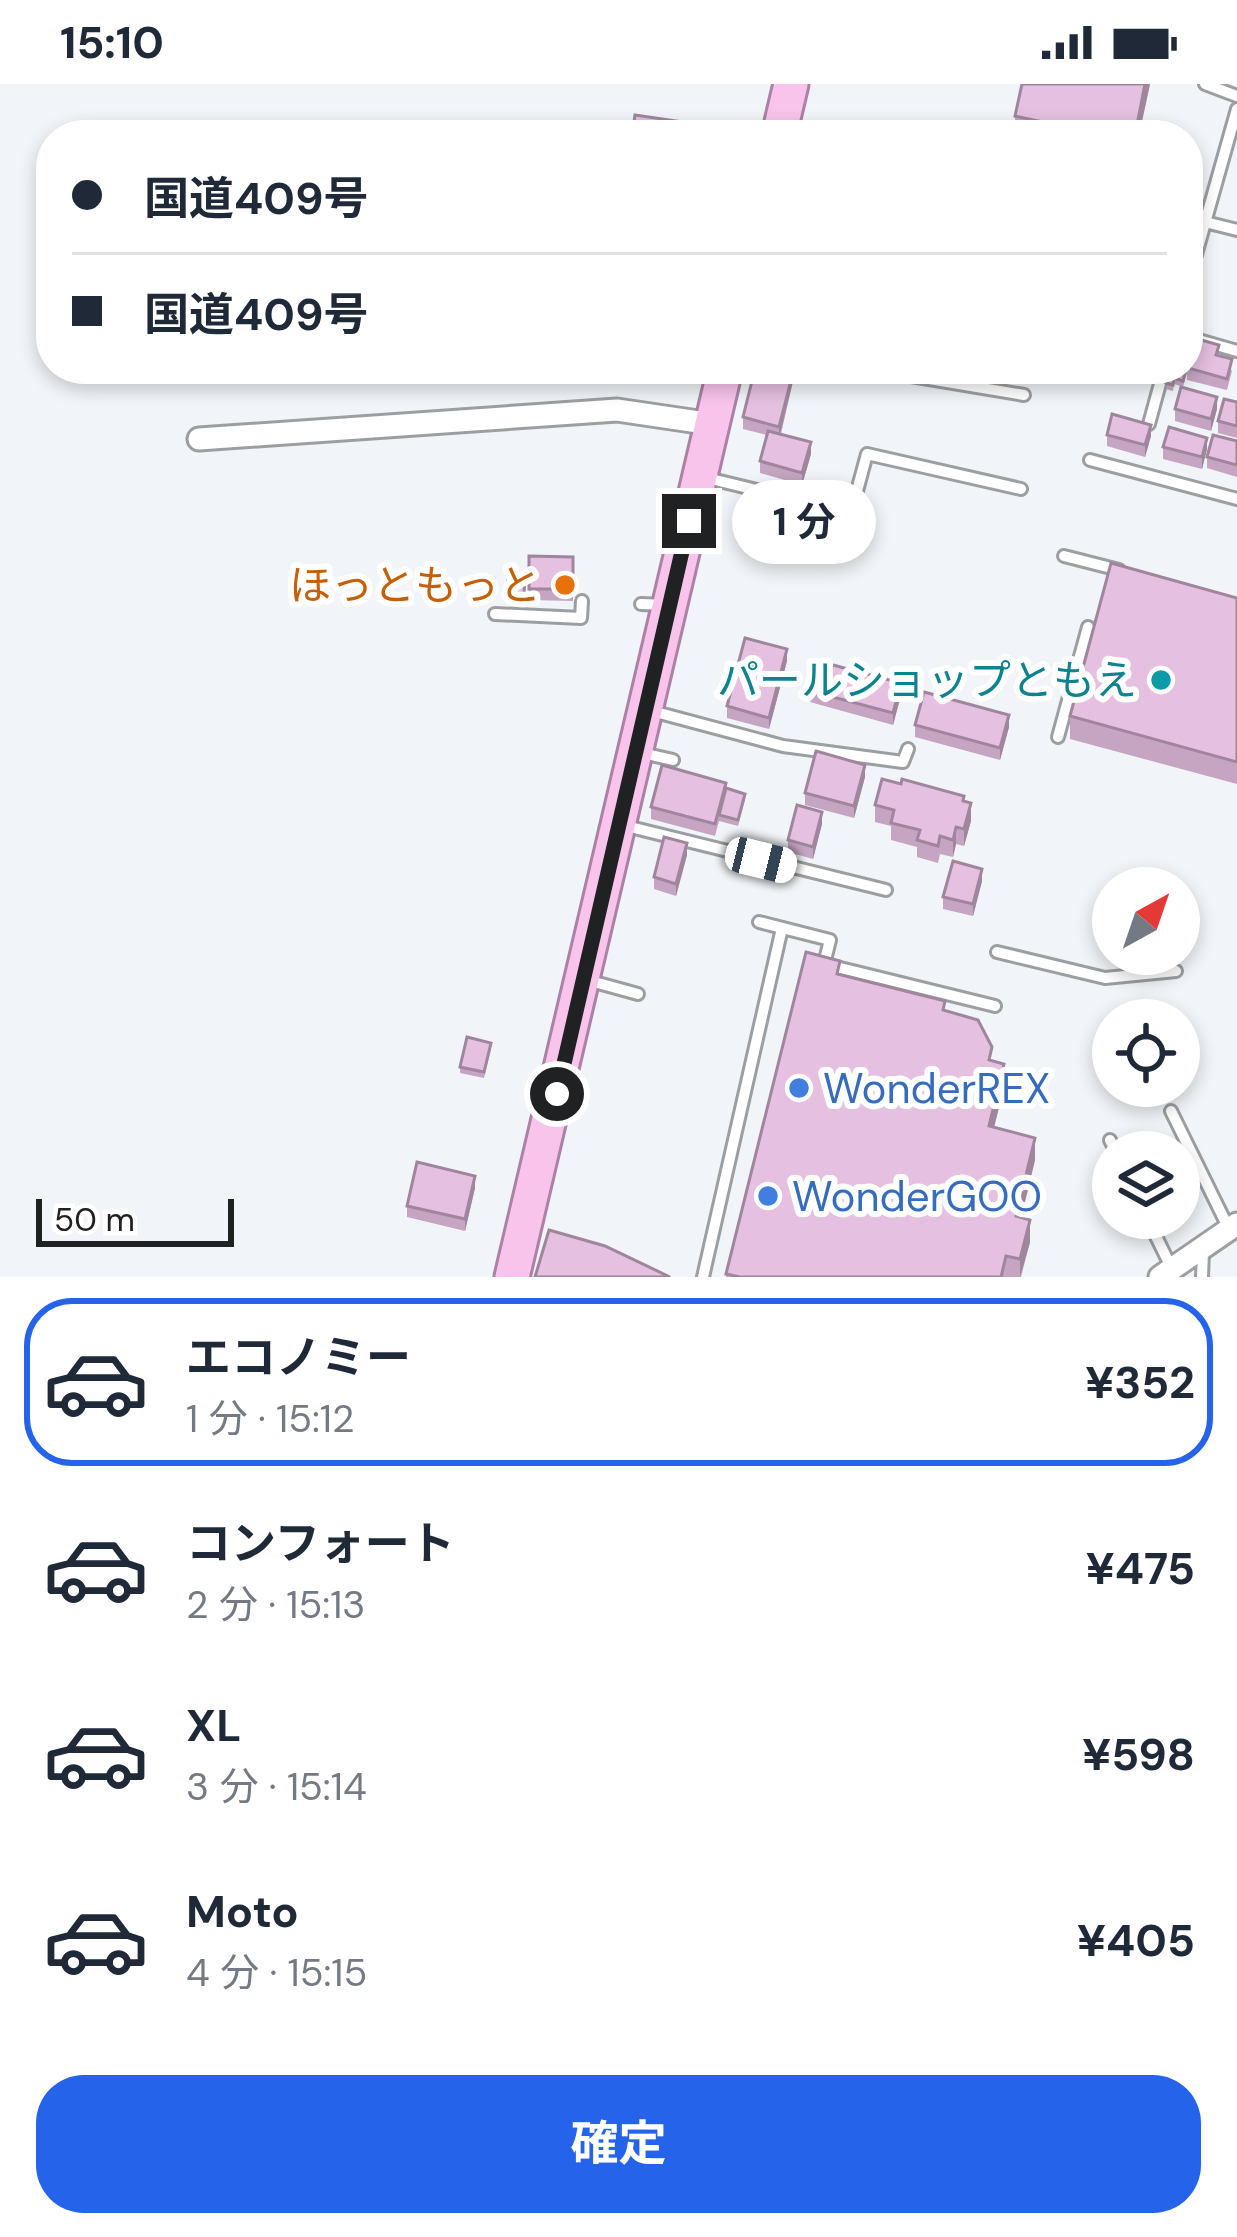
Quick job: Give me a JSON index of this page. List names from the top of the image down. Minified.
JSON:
{"places":["ほっともっと","パールショップともえ","WonderREX","WonderGOO"],"scale_bar":"50 m","north":"top right","page":{"status":"15:10","banner":["国道409号","国道409号"],"bubble":"1 分","scale":"50 m","list":[{"name":"エコノミー","note":"1 分 · 15:12","value":"¥352"},{"name":"コンフォート","note":"2 分 · 15:13","value":"¥475"},{"name":"XL","note":"3 分 · 15:14","value":"¥598"},{"name":"Moto","note":"4 分 · 15:15","value":"¥405"}],"buttons":"確定"}}
